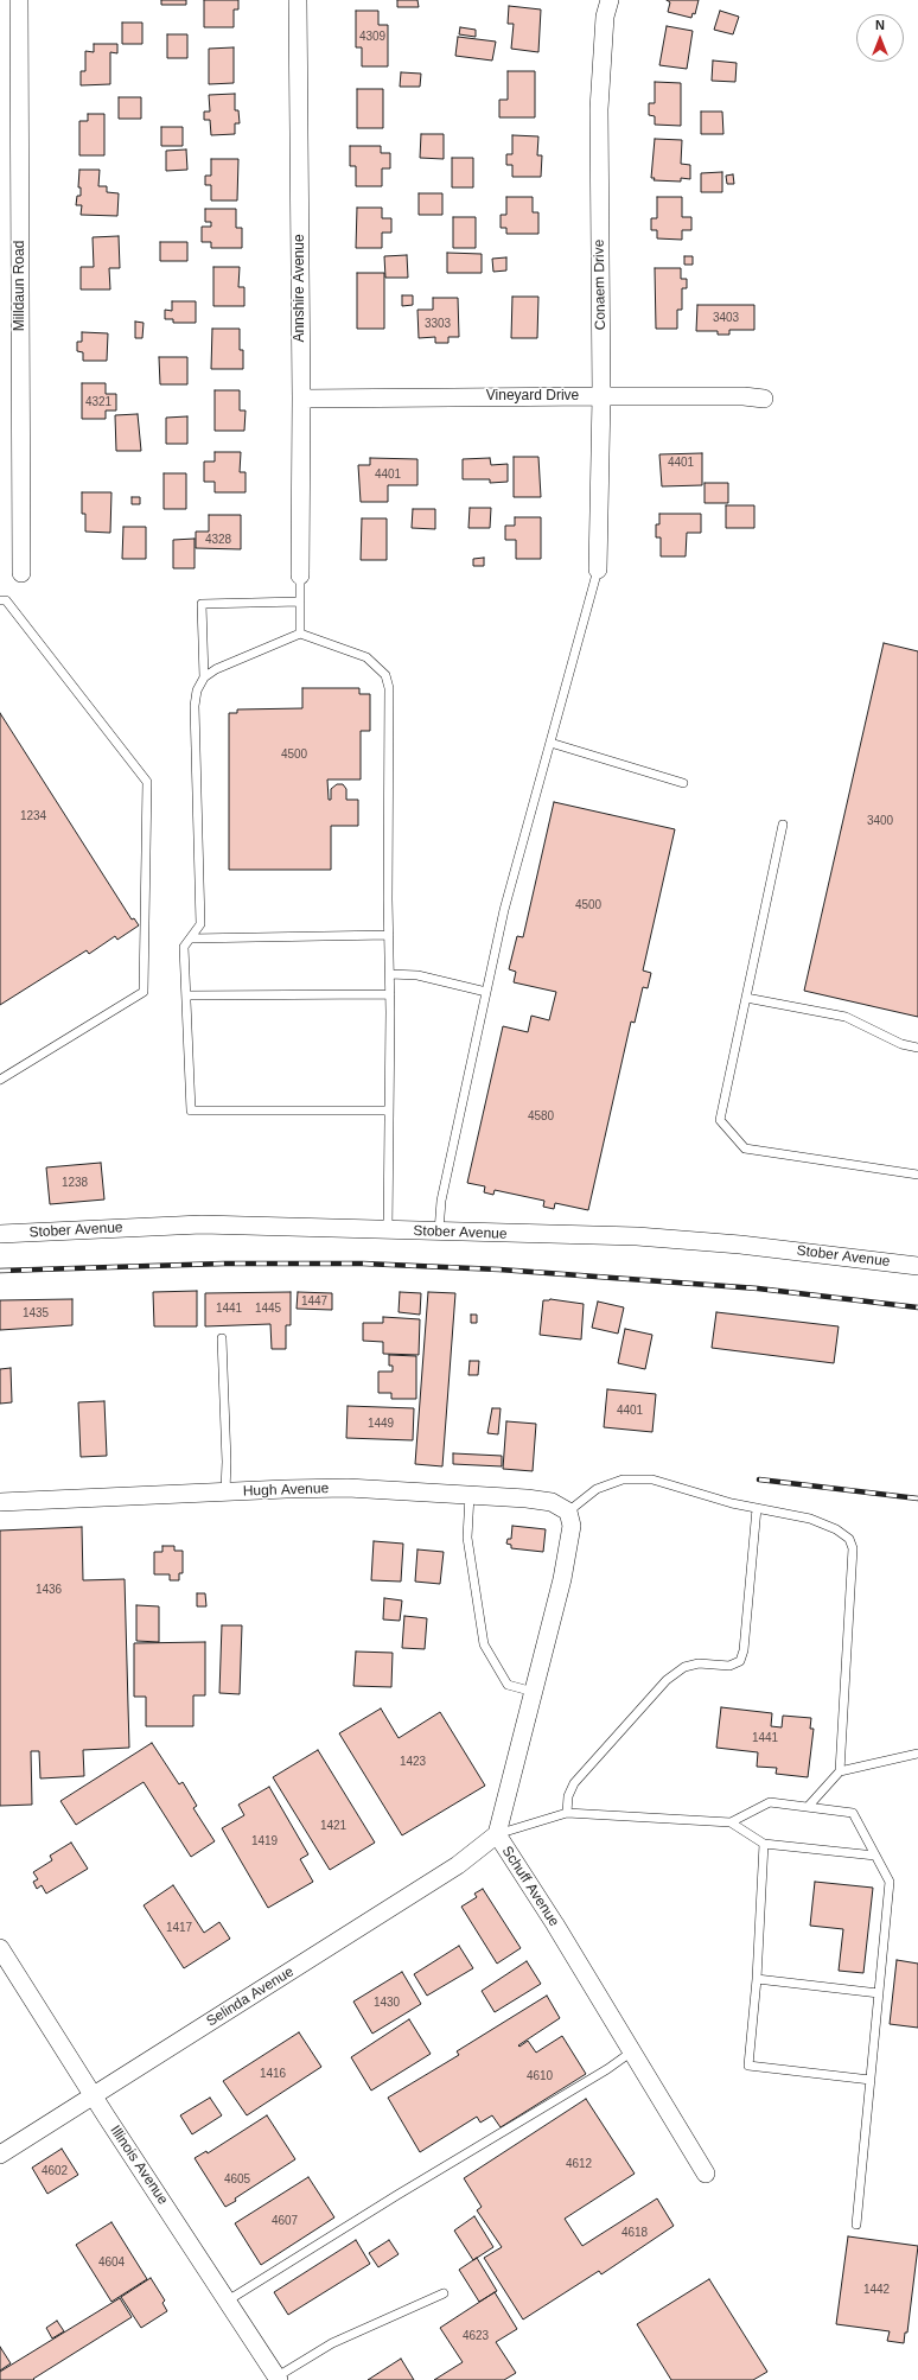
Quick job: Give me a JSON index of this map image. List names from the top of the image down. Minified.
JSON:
{"streets":{"street":["Conaem Drive","Milldaun Road","Annshire Avenue","Vineyard Drive","Stober Avenue","Hugh Avenue","Schuff Avenue","Selinda Avenue","Illinois Avenue"]},"crossings":[["Conaem Drive","Vineyard Drive"],["Annshire Avenue","Vineyard Drive"],["Hugh Avenue","Schuff Avenue"],["Schuff Avenue","Selinda Avenue"],["Selinda Avenue","Illinois Avenue"]],"house_numbers":["4309","3403","3303","4321","4401","4401","4328","4500","1234","3400","4500","4580","1238","1447","1441","1445","1435","4401","1449","1436","1441","1423","1421","1419","1417","1430","1416","4610","4612","4602","4605","4607","4618","4604","1442","4623"],"north":"top"}
